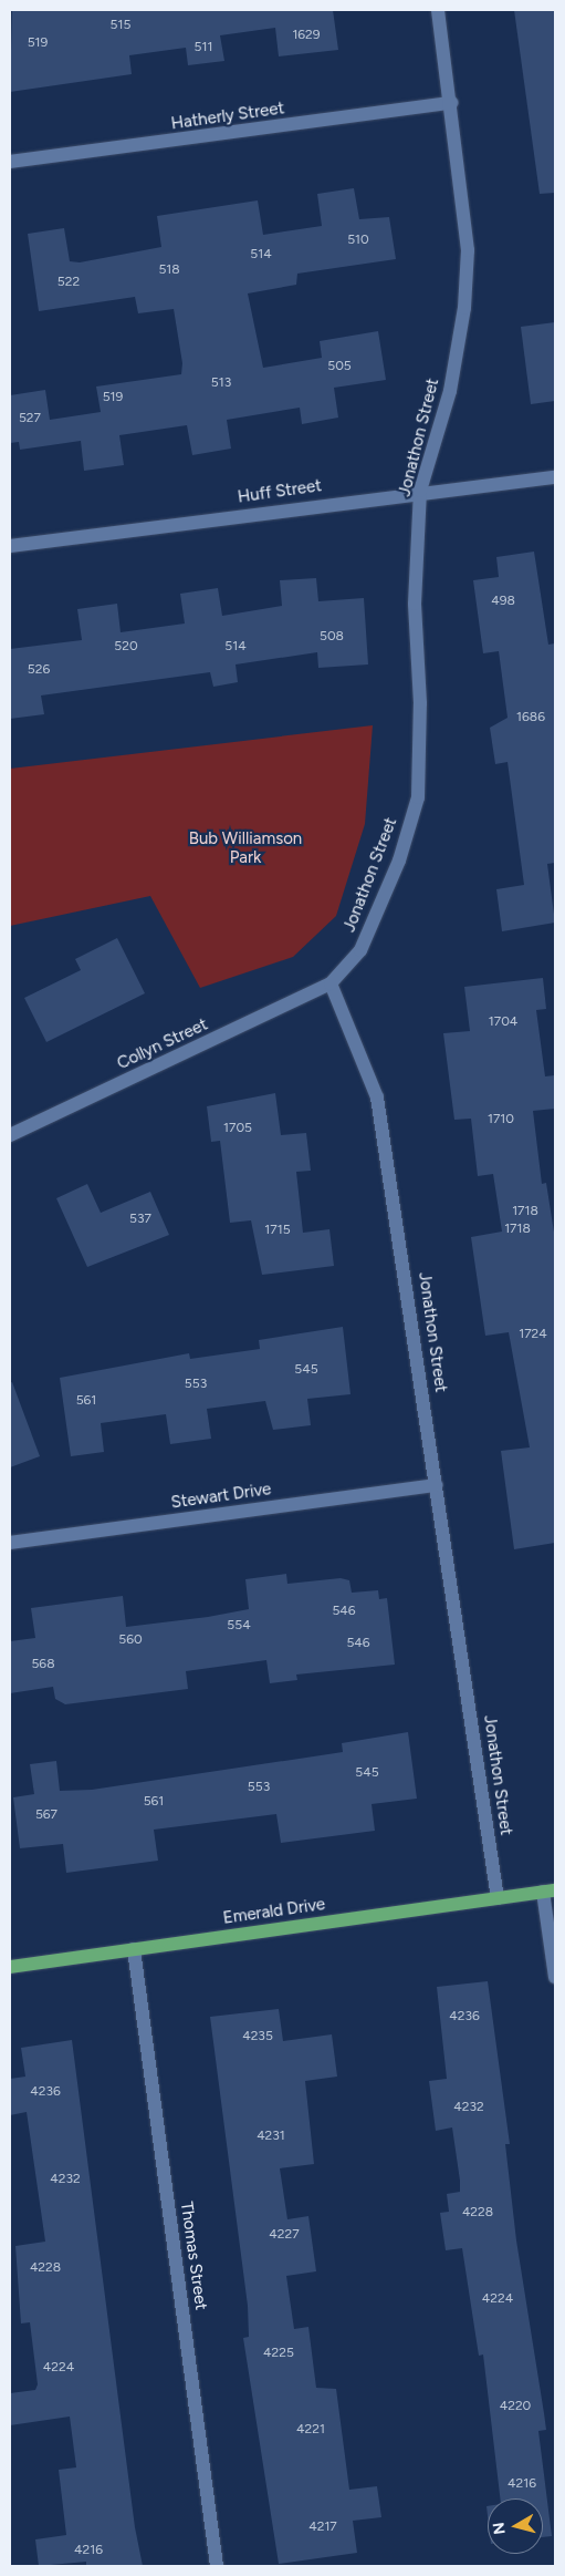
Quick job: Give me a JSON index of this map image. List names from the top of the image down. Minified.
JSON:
{"streets":{"main road":["Emerald Drive"],"street":["Hatherly Street","Jonathon Street","Huff Street","Collyn Street","Stewart Drive","Thomas Street"]},"crossings":[["Hatherly Street","Jonathon Street"],["Jonathon Street","Huff Street"],["Jonathon Street","Collyn Street"],["Jonathon Street","Stewart Drive"],["Jonathon Street","Emerald Drive"],["Emerald Drive","Thomas Street"]],"parks":["Bub Williamson Park"],"house_numbers":["515","1629","519","511","510","514","518","522","505","513","519","527","498","508","520","514","526","1686","1704","1710","1705","1718","537","1718","1715","1724","545","553","561","546","554","560","546","568","545","553","561","567","4236","4235","4236","4232","4231","4232","4228","4227","4228","4224","4225","4224","4220","4221","4216","4217","4216"],"north":"left"}
